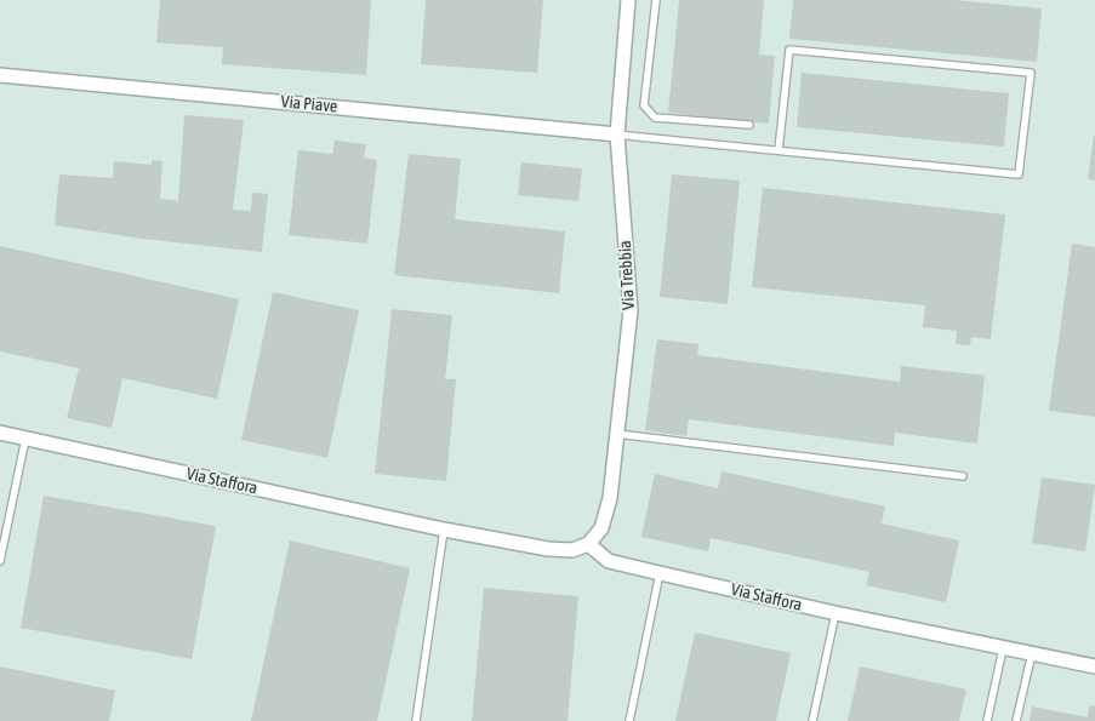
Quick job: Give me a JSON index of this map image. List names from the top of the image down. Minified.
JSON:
{"streets":{"street":["Via Piave","Via Trebbia","Via Staffora"]},"crossings":[["Via Piave","Via Trebbia"],["Via Trebbia","Via Staffora"]]}
